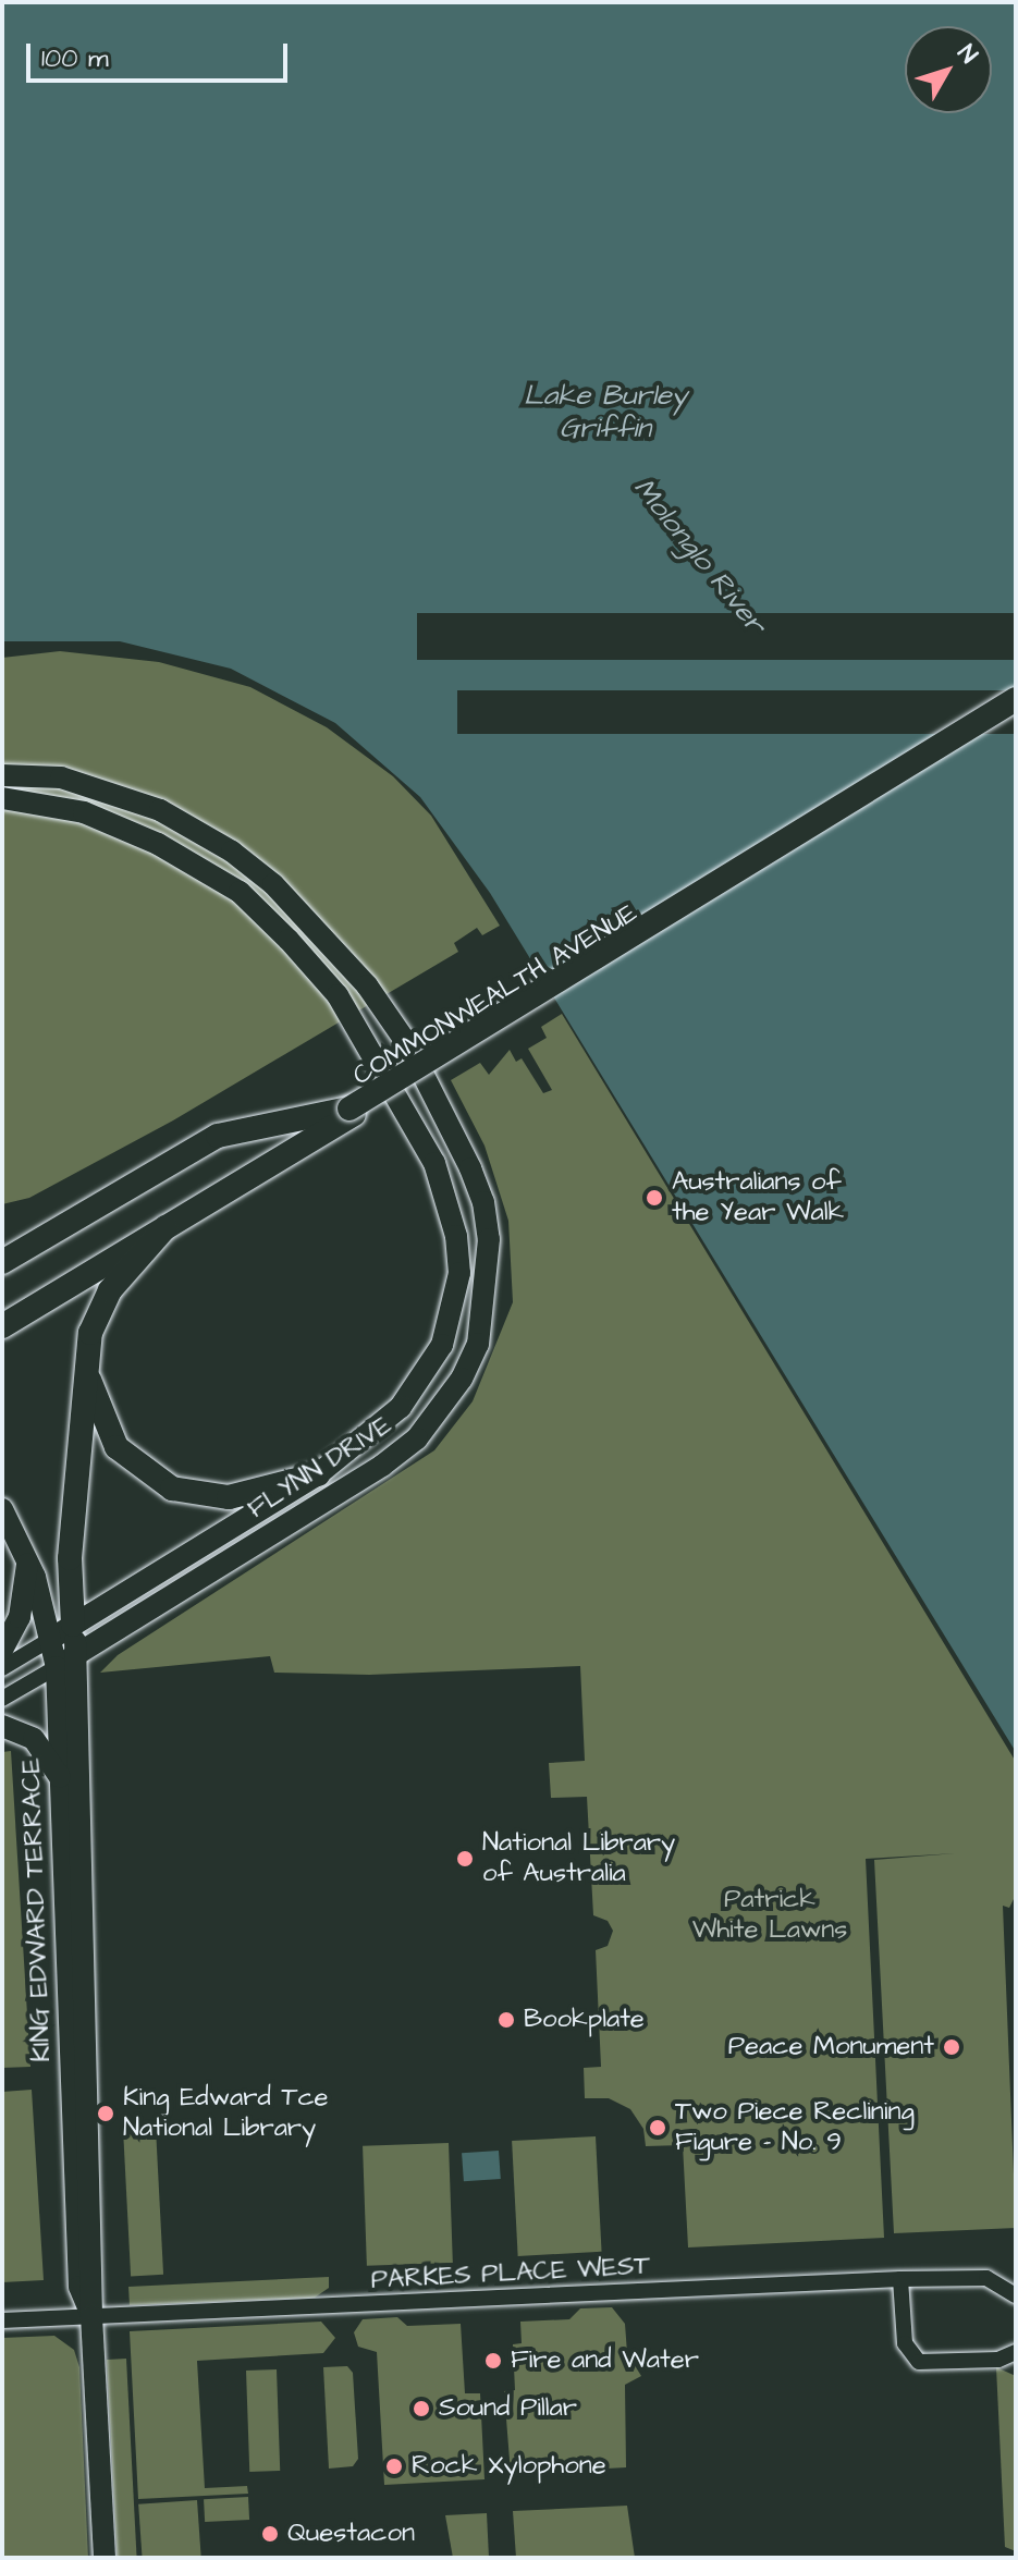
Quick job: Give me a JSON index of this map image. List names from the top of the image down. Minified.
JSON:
{"streets":{"highway":["COMMONWEALTH AVENUE"],"main road":["FLYNN DRIVE","KING EDWARD TERRACE"],"street":["PARKES PLACE WEST"]},"crossings":[["FLYNN DRIVE","KING EDWARD TERRACE"],["KING EDWARD TERRACE","PARKES PLACE WEST"]],"water":["Lake Burley Griffin","Molonglo River"],"parks":["Patrick White Lawns"],"places":["Australians of the Year Walk","National Library of Australia","Bookplate","Peace Monument","King Edward Tce National Library","Two Piece Reclining Figure - No. 9","Fire and Water","Sound Pillar","Rock Xylophone","Questacon"],"scale_bar":"100 m","north":"top right"}
